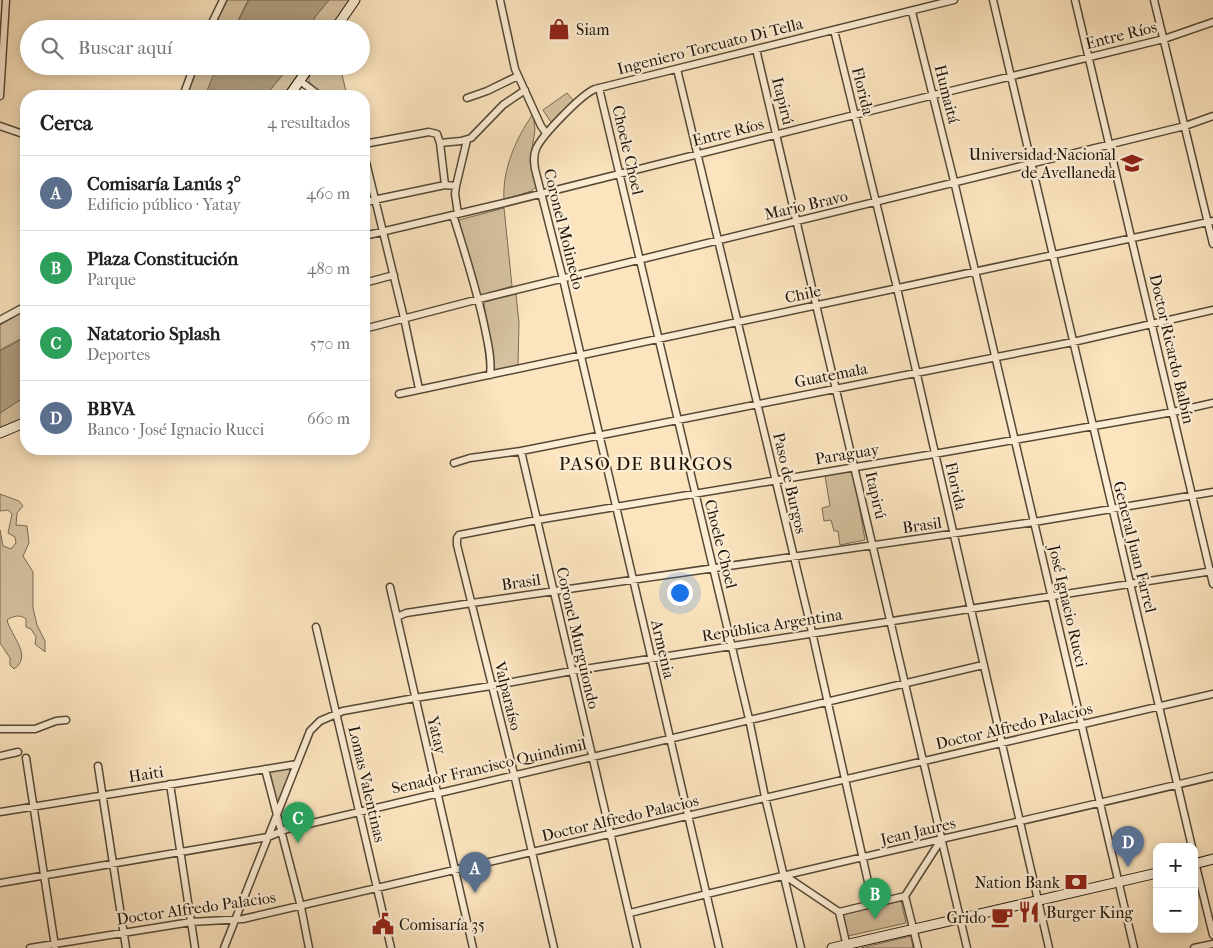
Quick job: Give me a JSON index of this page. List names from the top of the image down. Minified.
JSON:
{"streets":{"street":["Entre Ríos","Ingeniero Torcuato Di Tella","Florida","Humaitá","Itapirú","Choele Choel","Mario Bravo","Coronel Molinedo","Chile","Doctor Ricardo Balbín","Guatemala","Paraguay","Paso de Burgos","Brasil","General Juan Farrel","José Ignacio Rucci","República Argentina","Coronel Murguiondo","Armenia","Valparaíso","Doctor Alfredo Palacios","Yatay","Senador Francisco Quindimil","Haiti","Lomas Valentinas","Jean Jaures"]},"crossings":[["Entre Ríos","Florida"],["Entre Ríos","Humaitá"],["Entre Ríos","Itapirú"],["Entre Ríos","Choele Choel"],["Entre Ríos","Coronel Molinedo"],["Entre Ríos","Doctor Ricardo Balbín"],["Entre Ríos","Paso de Burgos"],["Entre Ríos","General Juan Farrel"],["Ingeniero Torcuato Di Tella","Florida"],["Ingeniero Torcuato Di Tella","Humaitá"],["Ingeniero Torcuato Di Tella","Itapirú"],["Ingeniero Torcuato Di Tella","Choele Choel"],["Ingeniero Torcuato Di Tella","Coronel Molinedo"],["Ingeniero Torcuato Di Tella","Paso de Burgos"],["Florida","Mario Bravo"],["Florida","Chile"],["Florida","Guatemala"],["Florida","Paraguay"],["Florida","Brasil"],["Florida","República Argentina"],["Florida","Doctor Alfredo Palacios"],["Florida","Senador Francisco Quindimil"],["Florida","Jean Jaures"],["Humaitá","Mario Bravo"],["Humaitá","Chile"],["Humaitá","José Ignacio Rucci"],["Itapirú","Mario Bravo"],["Itapirú","Chile"],["Itapirú","Guatemala"],["Itapirú","Paraguay"],["Itapirú","Brasil"],["Itapirú","República Argentina"],["Itapirú","Doctor Alfredo Palacios"],["Itapirú","Senador Francisco Quindimil"],["Itapirú","Jean Jaures"],["Choele Choel","Mario Bravo"],["Choele Choel","Chile"],["Choele Choel","Guatemala"],["Choele Choel","Paraguay"],["Choele Choel","Brasil"],["Choele Choel","República Argentina"],["Choele Choel","Doctor Alfredo Palacios"],["Choele Choel","Senador Francisco Quindimil"],["Choele Choel","Jean Jaures"],["Mario Bravo","Coronel Molinedo"],["Mario Bravo","Doctor Ricardo Balbín"],["Mario Bravo","Paso de Burgos"],["Mario Bravo","General Juan Farrel"],["Coronel Molinedo","Chile"],["Coronel Molinedo","Armenia"],["Chile","Doctor Ricardo Balbín"],["Chile","Paso de Burgos"],["Chile","General Juan Farrel"],["Chile","José Ignacio Rucci"],["Chile","Armenia"],["Doctor Ricardo Balbín","Guatemala"],["Doctor Ricardo Balbín","Paraguay"],["Doctor Ricardo Balbín","Brasil"],["Doctor Ricardo Balbín","República Argentina"],["Guatemala","Paso de Burgos"],["Guatemala","General Juan Farrel"],["Guatemala","José Ignacio Rucci"],["Guatemala","Coronel Murguiondo"],["Guatemala","Armenia"],["Paraguay","Paso de Burgos"],["Paraguay","General Juan Farrel"],["Paraguay","José Ignacio Rucci"],["Paraguay","Coronel Murguiondo"],["Paraguay","Armenia"],["Paraguay","Valparaíso"],["Paso de Burgos","Brasil"],["Paso de Burgos","República Argentina"],["Paso de Burgos","Doctor Alfredo Palacios"],["Paso de Burgos","Senador Francisco Quindimil"],["Paso de Burgos","Jean Jaures"],["Brasil","General Juan Farrel"],["Brasil","José Ignacio Rucci"],["Brasil","Coronel Murguiondo"],["Brasil","Armenia"],["Brasil","Valparaíso"],["Brasil","Yatay"],["General Juan Farrel","República Argentina"],["General Juan Farrel","Doctor Alfredo Palacios"],["General Juan Farrel","Jean Jaures"],["José Ignacio Rucci","República Argentina"],["José Ignacio Rucci","Doctor Alfredo Palacios"],["José Ignacio Rucci","Jean Jaures"],["República Argentina","Coronel Murguiondo"],["República Argentina","Armenia"],["República Argentina","Valparaíso"],["República Argentina","Doctor Alfredo Palacios"],["República Argentina","Yatay"],["República Argentina","Senador Francisco Quindimil"],["República Argentina","Haiti"],["República Argentina","Lomas Valentinas"],["Coronel Murguiondo","Doctor Alfredo Palacios"],["Coronel Murguiondo","Senador Francisco Quindimil"],["Coronel Murguiondo","Jean Jaures"],["Armenia","Doctor Alfredo Palacios"],["Armenia","Senador Francisco Quindimil"],["Armenia","Jean Jaures"],["Valparaíso","Doctor Alfredo Palacios"],["Valparaíso","Senador Francisco Quindimil"],["Doctor Alfredo Palacios","Yatay"],["Doctor Alfredo Palacios","Lomas Valentinas"],["Yatay","Senador Francisco Quindimil"],["Senador Francisco Quindimil","Lomas Valentinas"]],"districts":["PASO DE BURGOS"],"places":{"shop":["Siam"],"school or university":["Universidad Nacional de Avellaneda"],"bank":["Nation Bank"],"restaurant":["Burger King"],"cafe":["Grido"],"public building":["Comisaría 35"]},"page":{"search":"Buscar aquí","heading":["Cerca","4 resultados"],"list":[{"mark":"A","name":"Comisaría Lanús 3°","note":"Edificio público · Yatay","value":"460 m"},{"mark":"B","name":"Plaza Constitución","note":"Parque","value":"480 m"},{"mark":"C","name":"Natatorio Splash","note":"Deportes","value":"570 m"},{"mark":"D","name":"BBVA","note":"Banco · José Ignacio Rucci","value":"660 m"}],"pins":["C","D","A","B"],"map_buttons":["+","−"]}}
